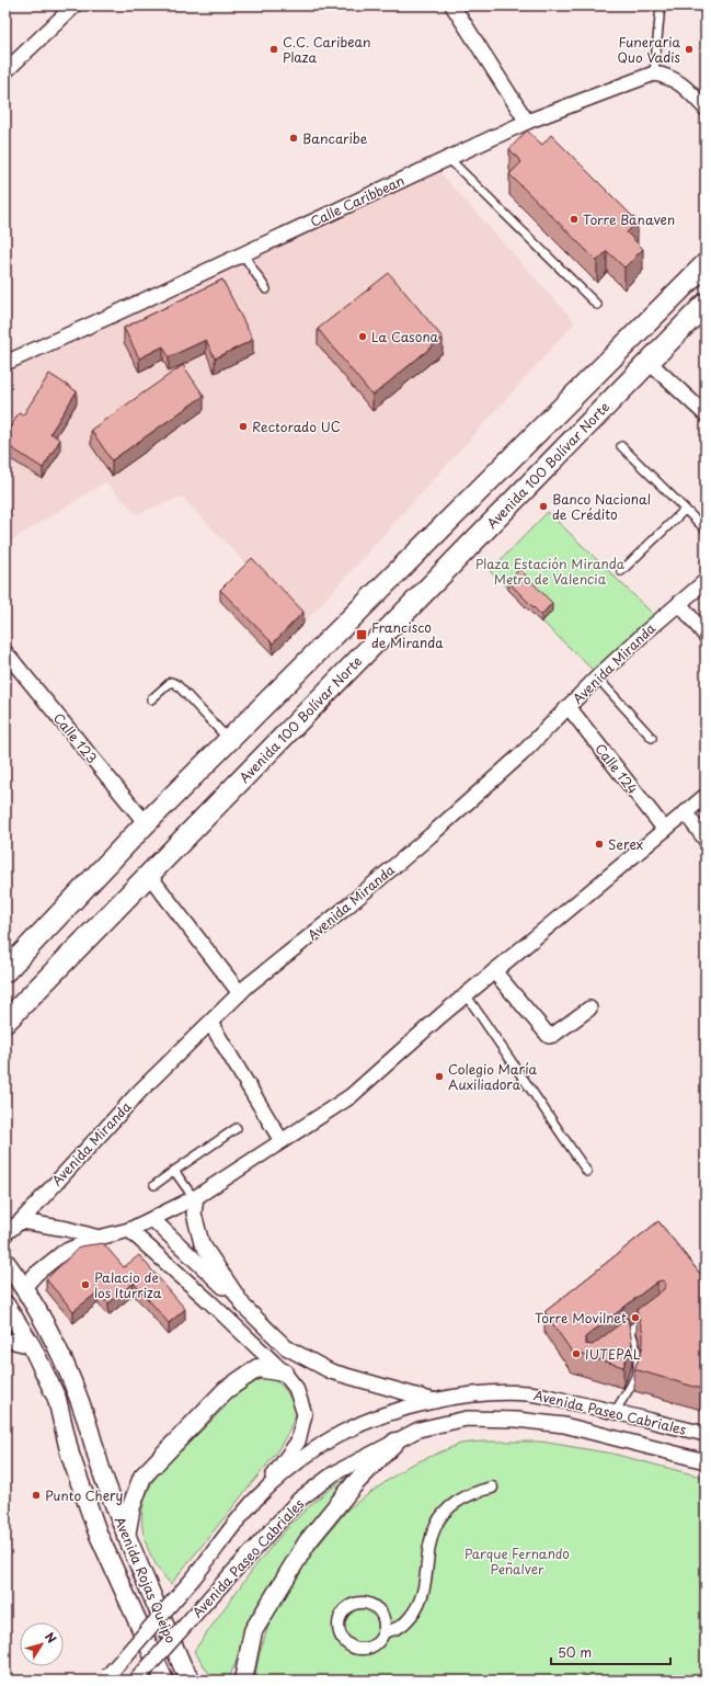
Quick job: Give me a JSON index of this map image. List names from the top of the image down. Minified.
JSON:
{"streets":{"main road":["Avenida 100 Bolívar Norte"],"street":["Calle Caribbean","Avenida Miranda","Calle 123","Calle 124","Avenida Paseo Cabriales","Avenida Rojas Queipo"]},"crossings":[["Avenida Miranda","Calle 124"]],"parks":["Plaza Estación Miranda Metro de Valencia","Parque Fernando Peñalver"],"places":{"other":["C.C. Caribean Plaza","Funeraria Quo Vadis","Bancaribe","Torre Banaven","La Casona","Rectorado UC","Banco Nacional de Crédito","Serex","Colegio María Auxiliadora","Palacio de los Iturriza","Torre Movilnet","IUTEPAL","Punto Chery"],"transit":["Francisco de Miranda"]},"scale_bar":"50 m","north":"top right"}
